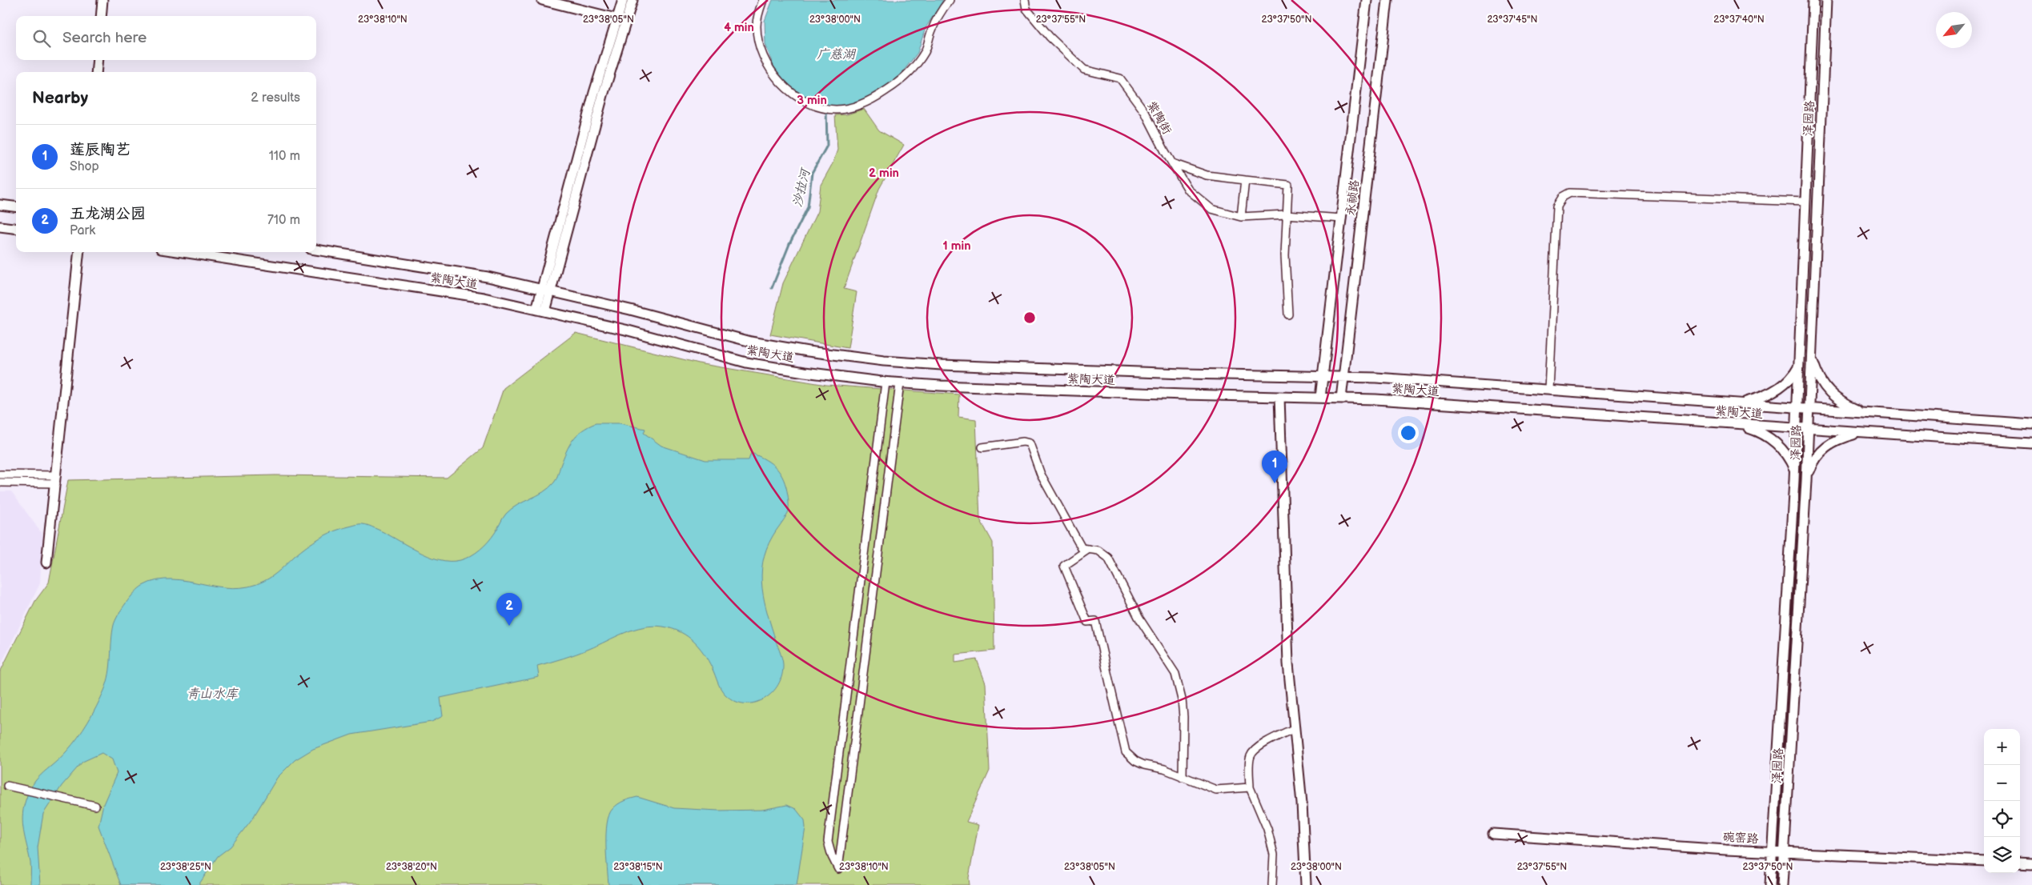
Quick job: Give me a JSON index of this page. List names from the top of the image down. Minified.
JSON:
{"streets":{"main road":["泽园路","永祯路","紫陶大道","碗窑路"],"street":["紫陶街"]},"crossings":[["紫陶街","永祯路"],["泽园路","紫陶大道"],["泽园路","碗窑路"],["永祯路","紫陶大道"]],"water":["广慈湖","沙拉河","青山水库"],"north":"bottom left","page":{"search":"Search here","heading":["Nearby","2 results"],"list":[{"mark":"1","name":"莲辰陶艺","note":"Shop","value":"110 m"},{"mark":"2","name":"五龙湖公园","note":"Park","value":"710 m"}],"pins":["1","2"],"map_buttons":["+","−"]},"coordinates":["23°38'10\"N","23°38'05\"N","23°38'00\"N","23°37'55\"N","23°37'50\"N","23°37'45\"N","23°37'40\"N","23°38'25\"N","23°38'20\"N","23°38'15\"N"],"rings":["4 min","3 min","2 min","1 min"]}
